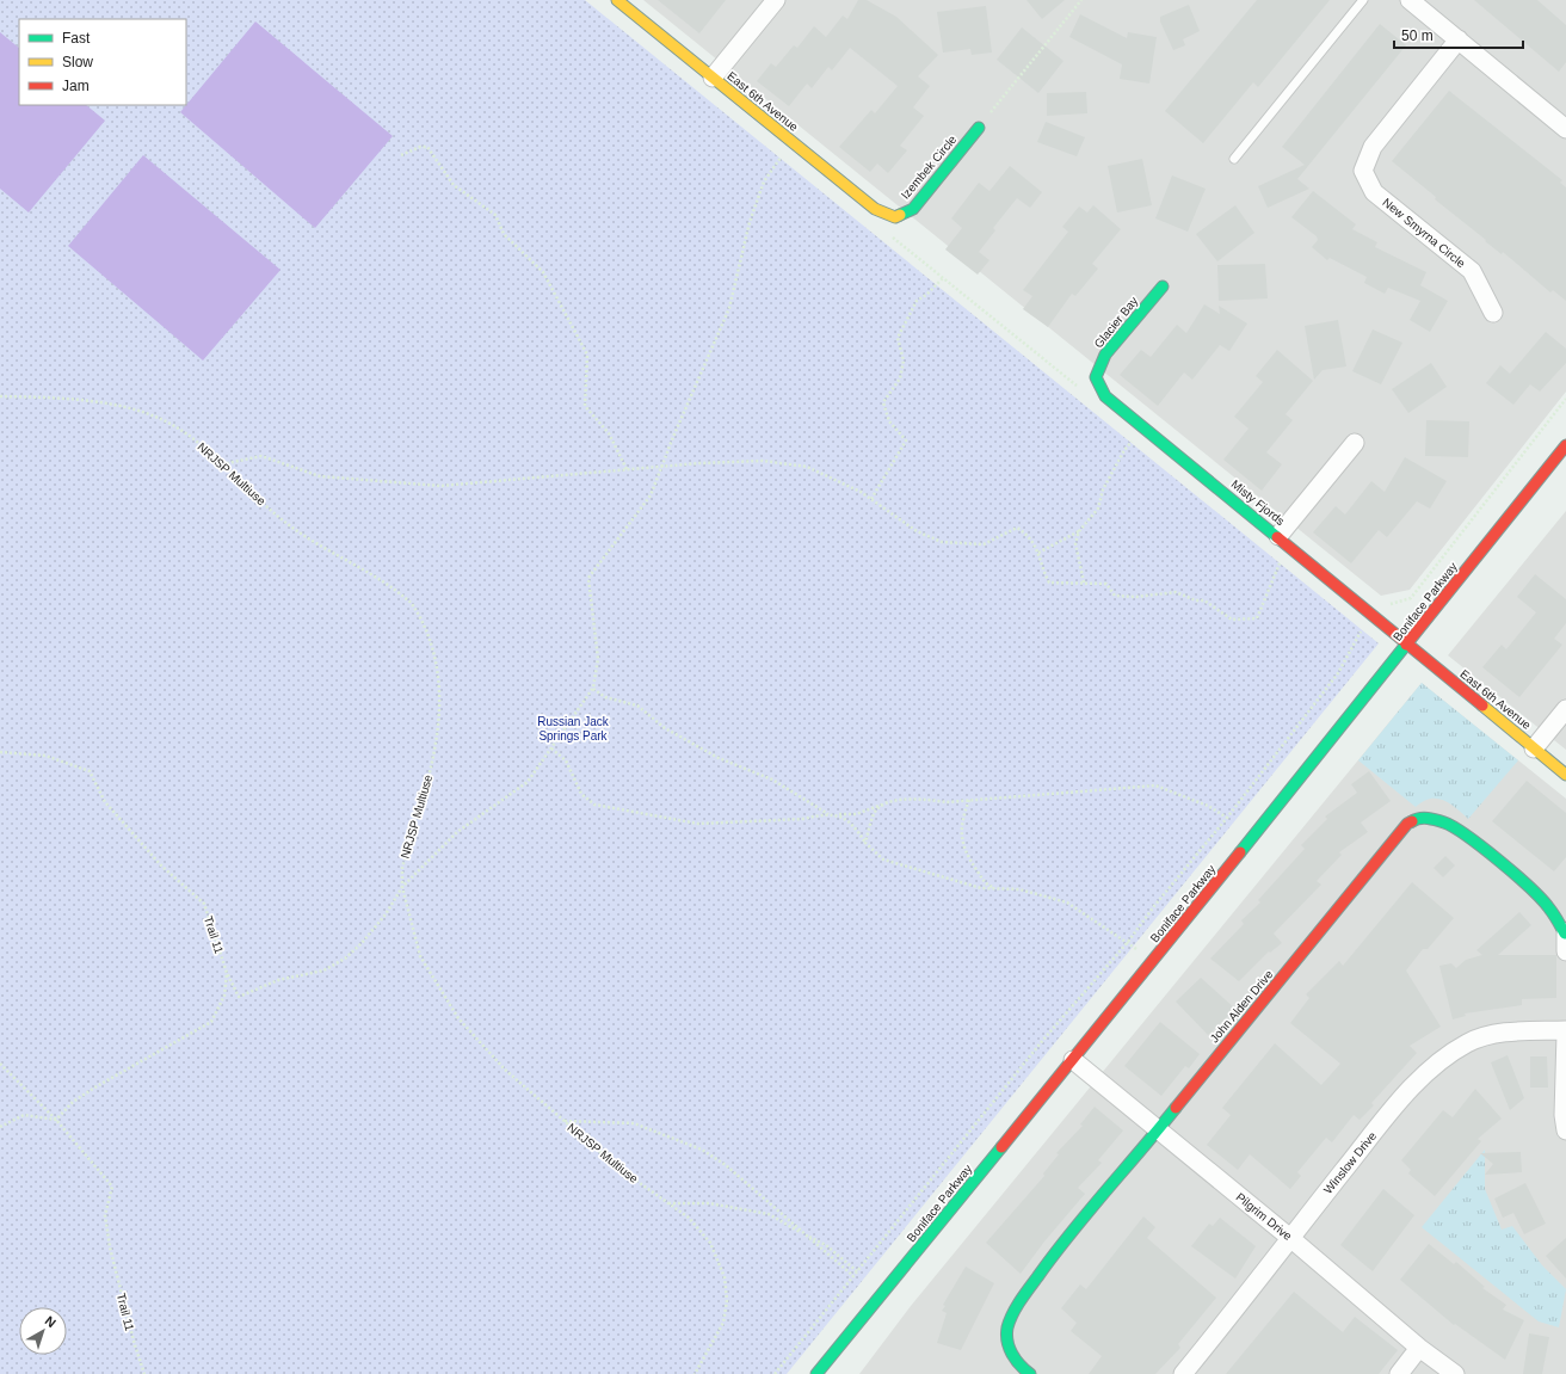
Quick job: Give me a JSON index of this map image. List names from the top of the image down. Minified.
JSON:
{"streets":{"street":["East 6th Avenue","Izembek Circle","New Smyrna Circle","Glacier Bay","Misty Fjords","Boniface Parkway","John Alden Drive","Winslow Drive","Pilgrim Drive"],"path":["NRJSP Multiuse","Trail 11"]},"crossings":[["East 6th Avenue","Izembek Circle"],["East 6th Avenue","Misty Fjords"],["East 6th Avenue","Boniface Parkway"],["Glacier Bay","Misty Fjords"],["NRJSP Multiuse","Trail 11"],["Misty Fjords","Boniface Parkway"],["Boniface Parkway","Pilgrim Drive"],["John Alden Drive","Pilgrim Drive"],["Winslow Drive","Pilgrim Drive"]],"parks":["Russian Jack Springs Park"],"legend":["Fast","Slow","Jam"],"scale_bar":"50 m","north":"top right"}
